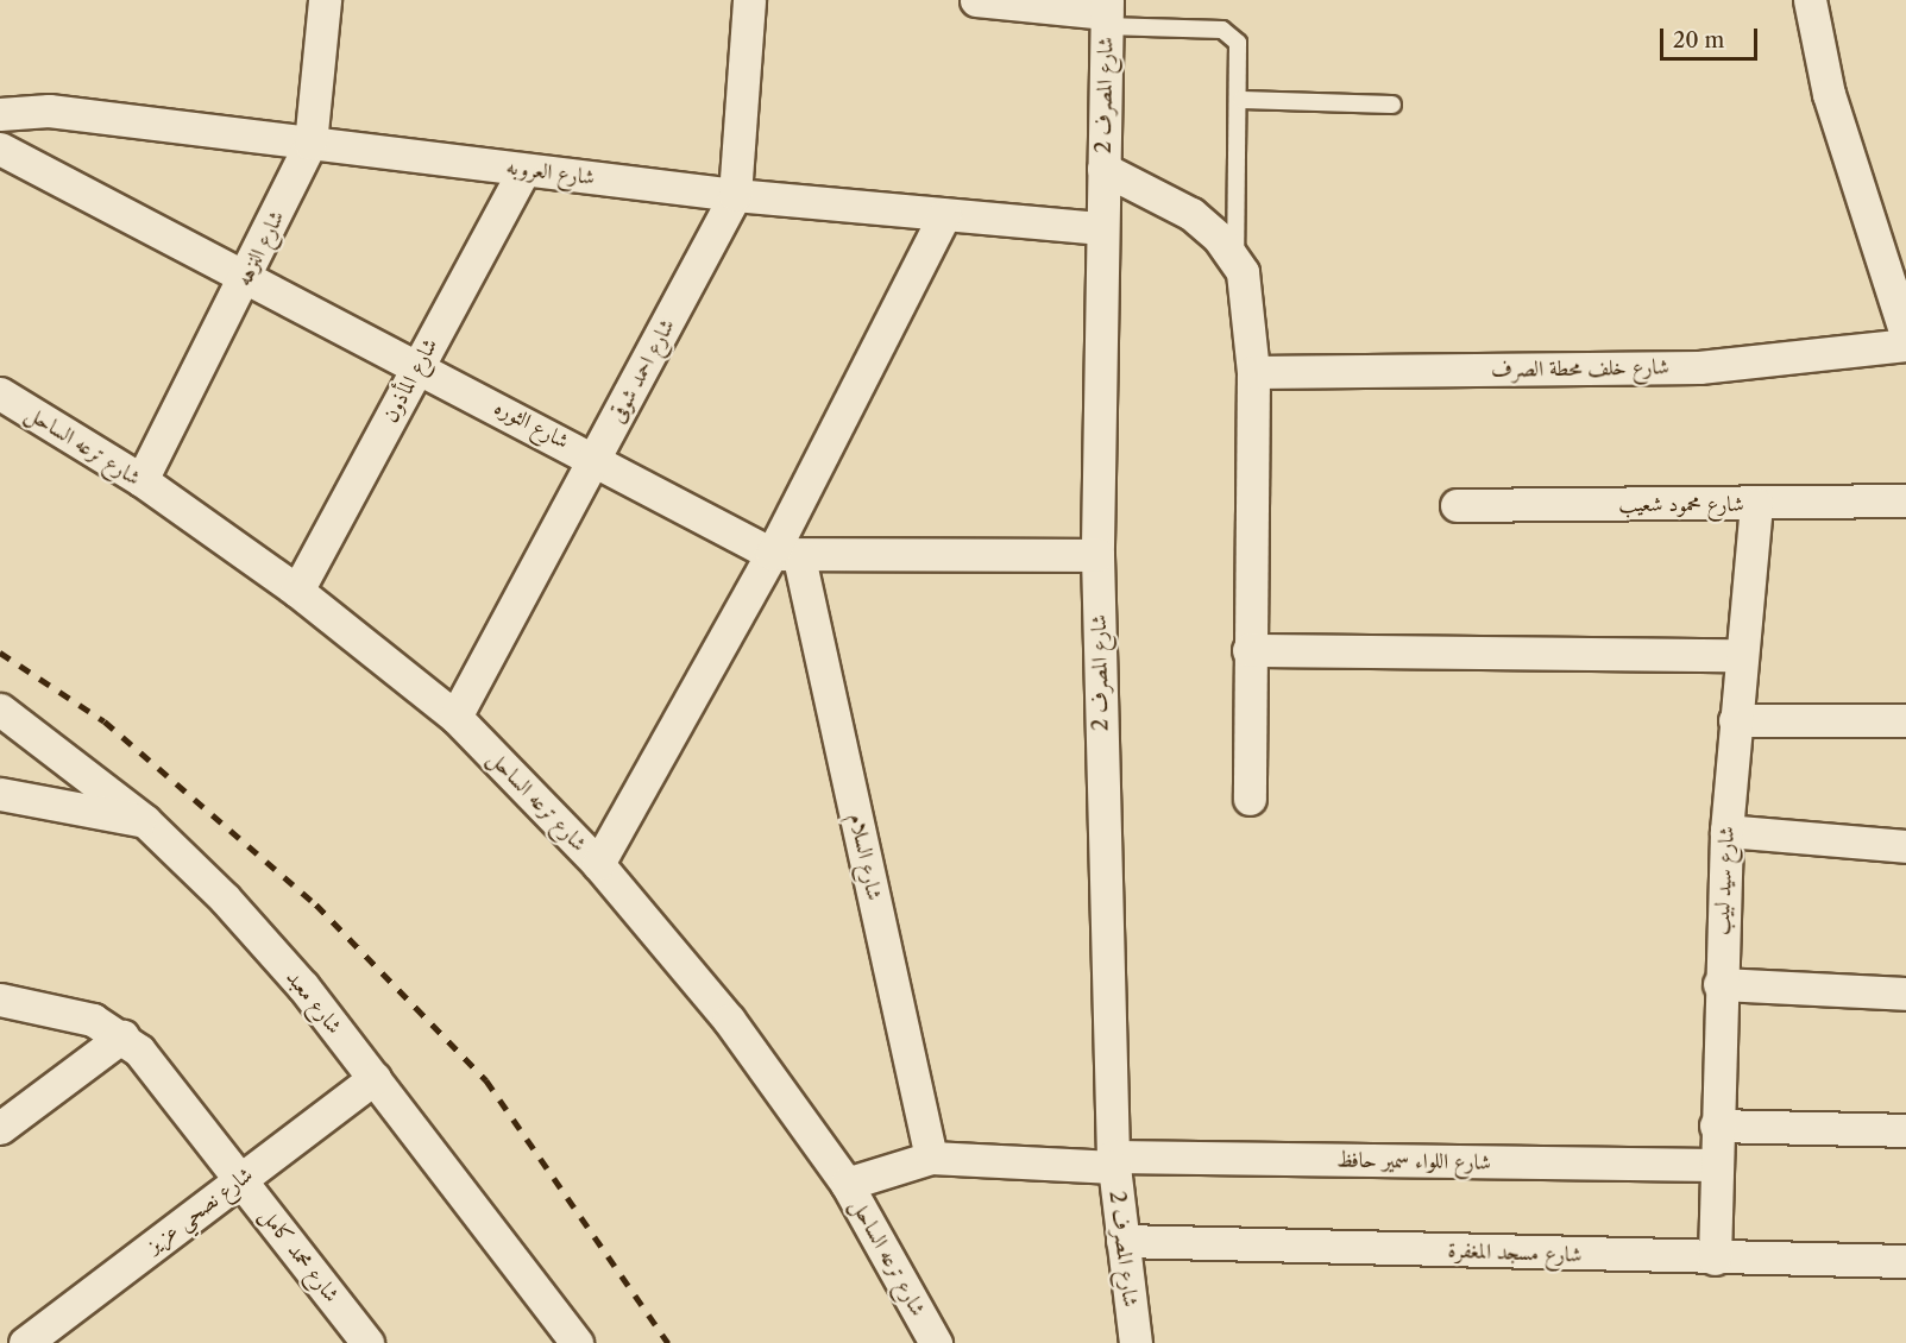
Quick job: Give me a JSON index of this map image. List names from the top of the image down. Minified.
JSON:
{"streets":{"street":["شارع المصرف 2","شارع العروبه","شارع النزهه","شارع خلف محطة الصرف","شارع احمد شوقى","شارع المأذون","شارع الثوره","شارع ترعه الساحل","شارع محمود شعيب","شارع السلام","شارع سيد لبيب","شارع معبد","شارع اللواء سمير حافظ","شارع نصحي عزيز","شارع مسجد المغفرة","شارع محمد كامل"]},"crossings":[["شارع المصرف 2","شارع العروبه"],["شارع المصرف 2","شارع الثوره"],["شارع المصرف 2","شارع اللواء سمير حافظ"],["شارع المصرف 2","شارع مسجد المغفرة"],["شارع العروبه","شارع النزهه"],["شارع العروبه","شارع احمد شوقى"],["شارع العروبه","شارع المأذون"],["شارع النزهه","شارع الثوره"],["شارع النزهه","شارع ترعه الساحل"],["شارع احمد شوقى","شارع الثوره"],["شارع احمد شوقى","شارع ترعه الساحل"],["شارع المأذون","شارع الثوره"],["شارع المأذون","شارع ترعه الساحل"],["شارع الثوره","شارع السلام"],["شارع محمود شعيب","شارع سيد لبيب"],["شارع السلام","شارع اللواء سمير حافظ"],["شارع سيد لبيب","شارع اللواء سمير حافظ"],["شارع سيد لبيب","شارع مسجد المغفرة"],["شارع معبد","شارع نصحي عزيز"],["شارع نصحي عزيز","شارع محمد كامل"]],"scale_bar":"20 m"}
